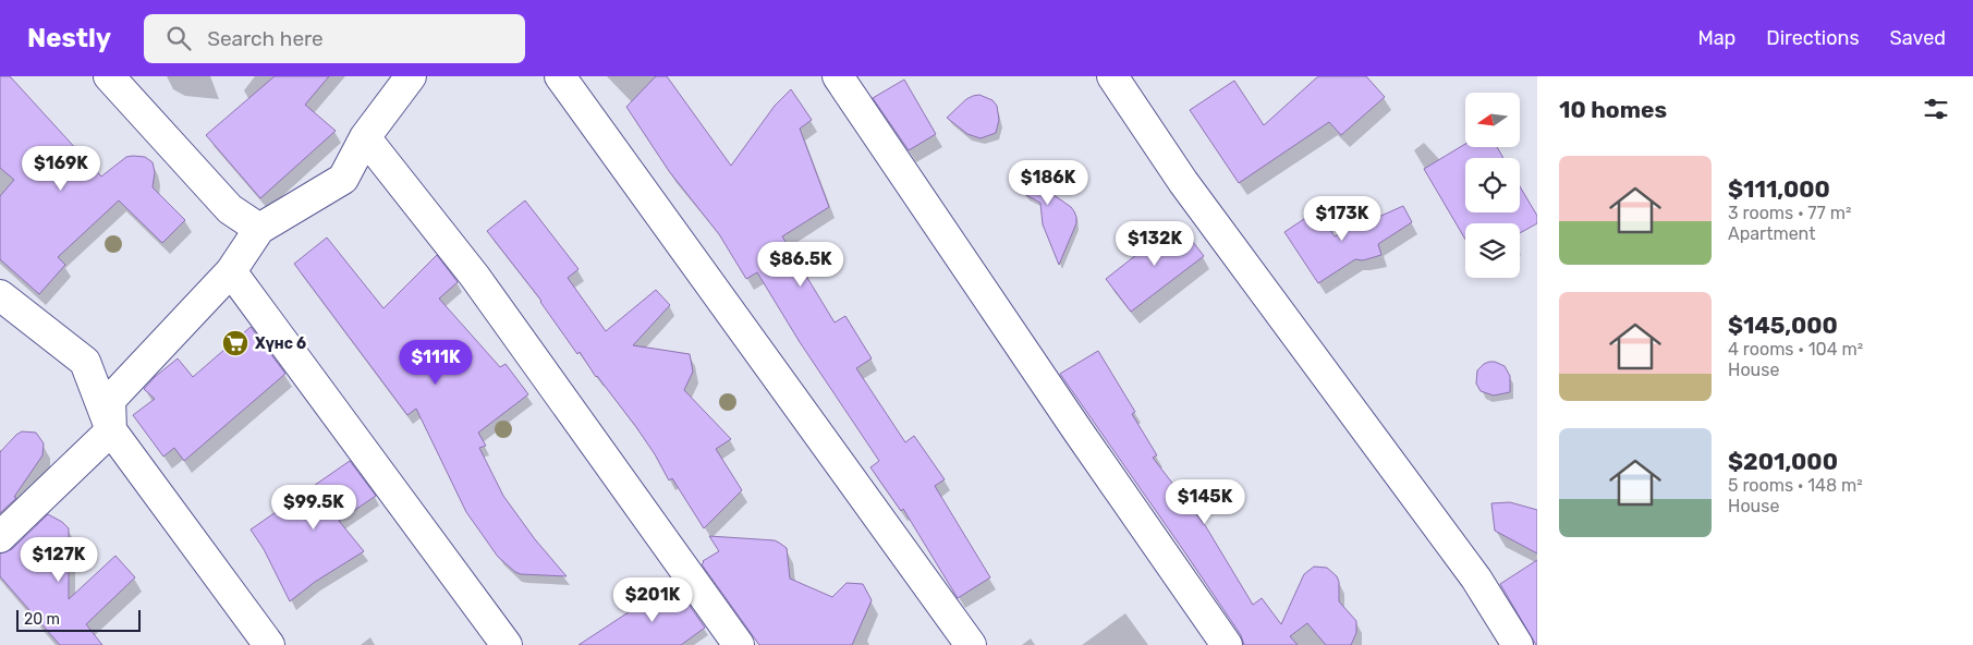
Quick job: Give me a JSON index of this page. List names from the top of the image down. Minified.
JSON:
{"places":{"supermarket":["Хүнс 6"]},"scale_bar":"20 m","north":"left","page":{"header":"Nestly","search":"Search here","nav":["Map","Directions","Saved"],"heading":"10 homes","list":[{"name":"$111,000","note":"3 rooms · 77 m² · Apartment"},{"name":"$145,000","note":"4 rooms · 104 m² · House"},{"name":"$201,000","note":"5 rooms · 148 m² · House"}],"price":["$169K","$186K","$173K","$132K","$86.5K","$111K","$145K","$99.5K","$127K","$201K"],"scale":"20 m"}}
